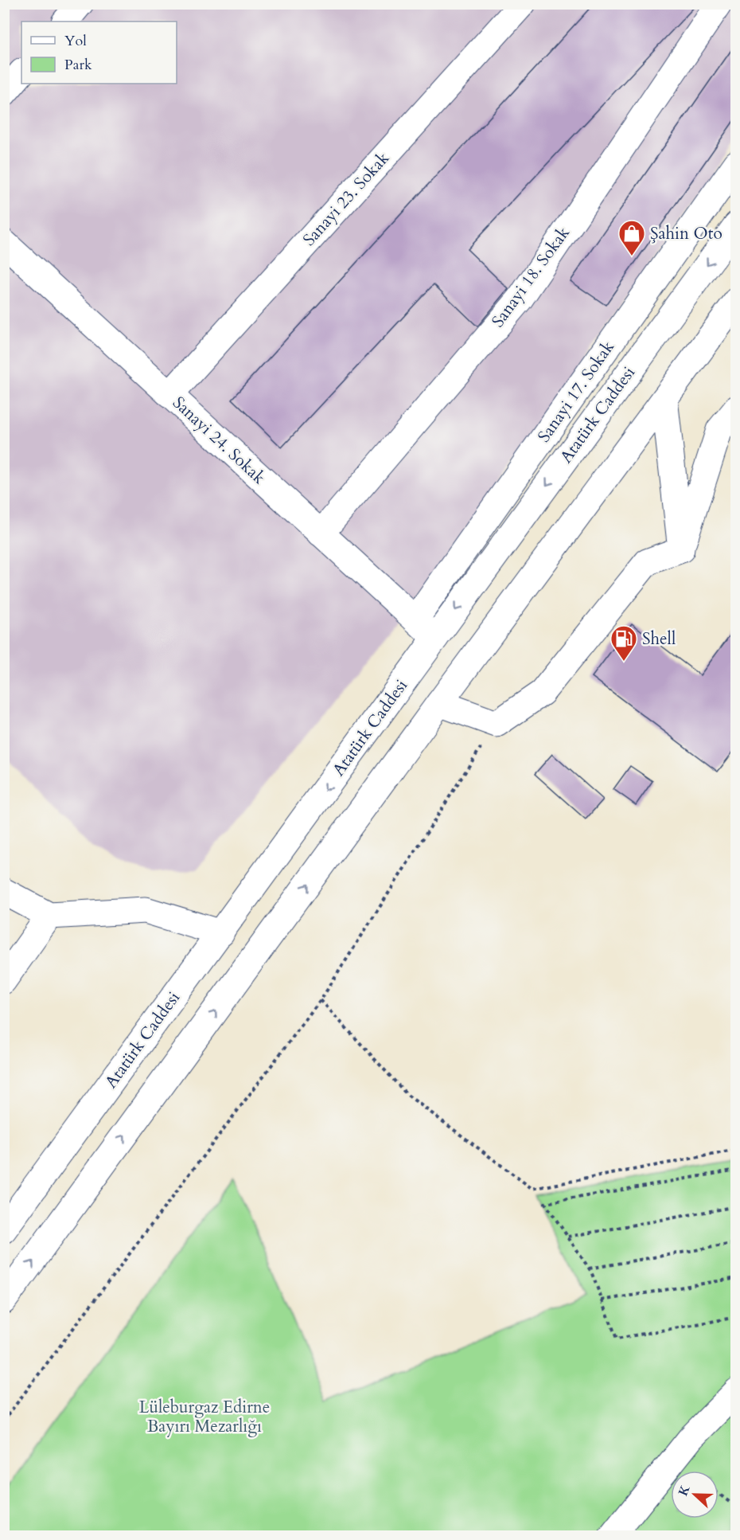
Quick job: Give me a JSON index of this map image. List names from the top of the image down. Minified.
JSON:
{"streets":{"main road":["Sanayi 23. Sokak","Sanayi 18. Sokak","Sanayi 17. Sokak","Atatürk Caddesi","Sanayi 24. Sokak"]},"crossings":[["Sanayi 23. Sokak","Sanayi 24. Sokak"],["Sanayi 18. Sokak","Sanayi 24. Sokak"],["Sanayi 17. Sokak","Sanayi 24. Sokak"],["Atatürk Caddesi","Sanayi 24. Sokak"]],"parks":["Lüleburgaz Edirne Bayırı Mezarlığı"],"places":{"shop":["Şahin Oto"],"fuel station":["Shell"]},"legend":["Yol","Park"],"north":"left"}
